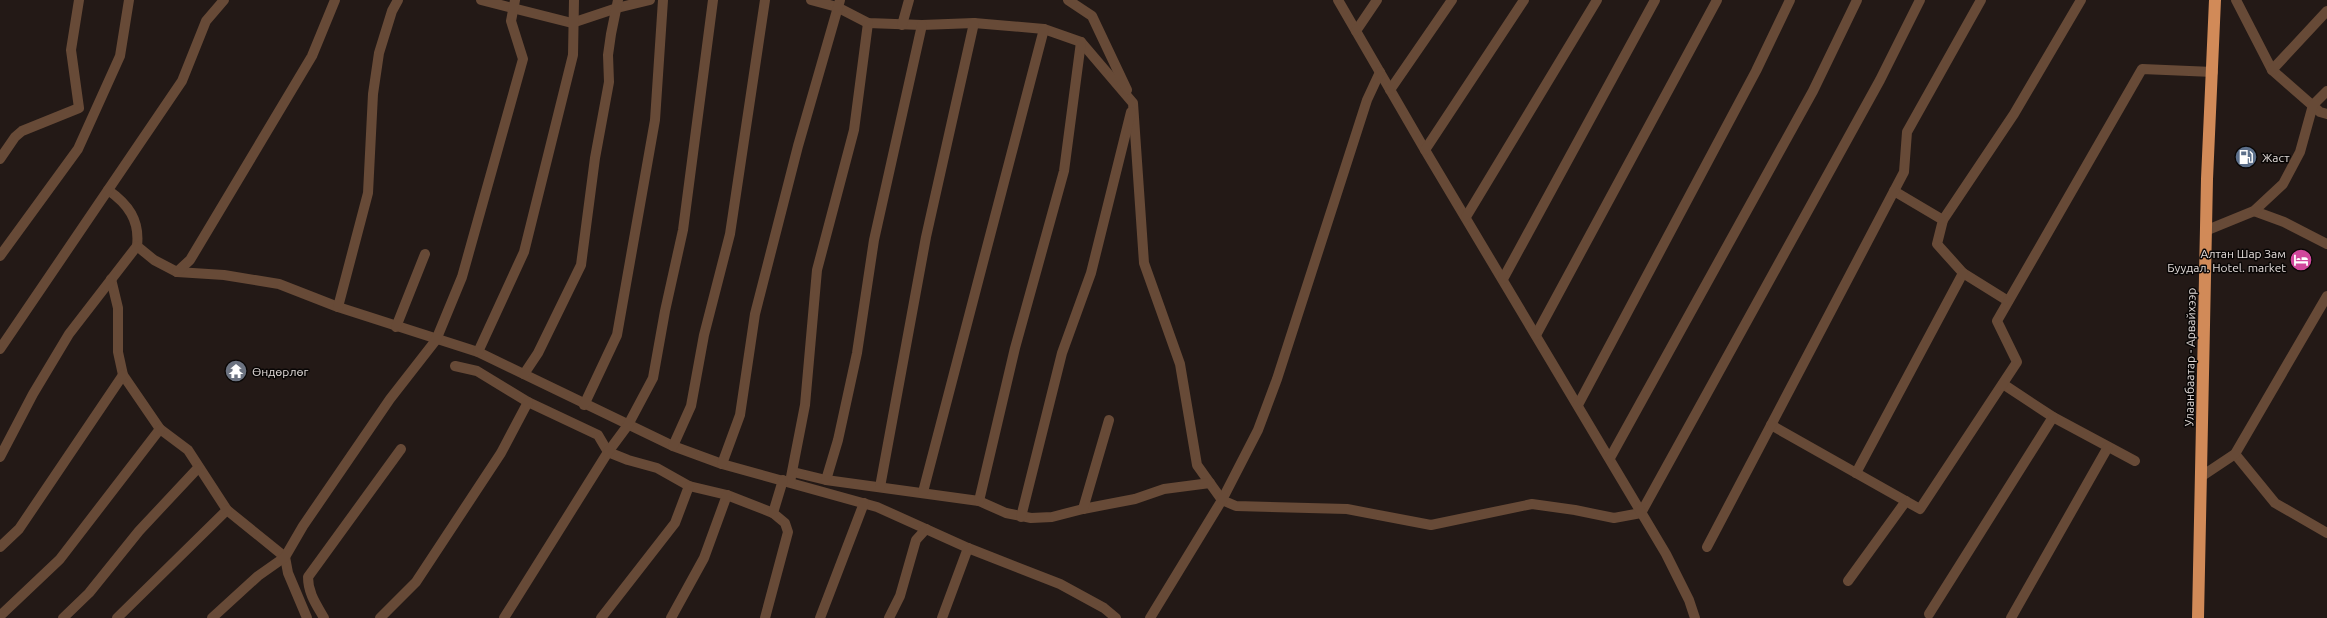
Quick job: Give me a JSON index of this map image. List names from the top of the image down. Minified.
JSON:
{"streets":{"highway":["Улаанбаатар - Арвайхээр"]},"places":{"fuel station":["Жаст"],"hotel":["Алтан Шар Зам Буудал. Hotel. market"],"temple":["Өндөрлөг"]}}
